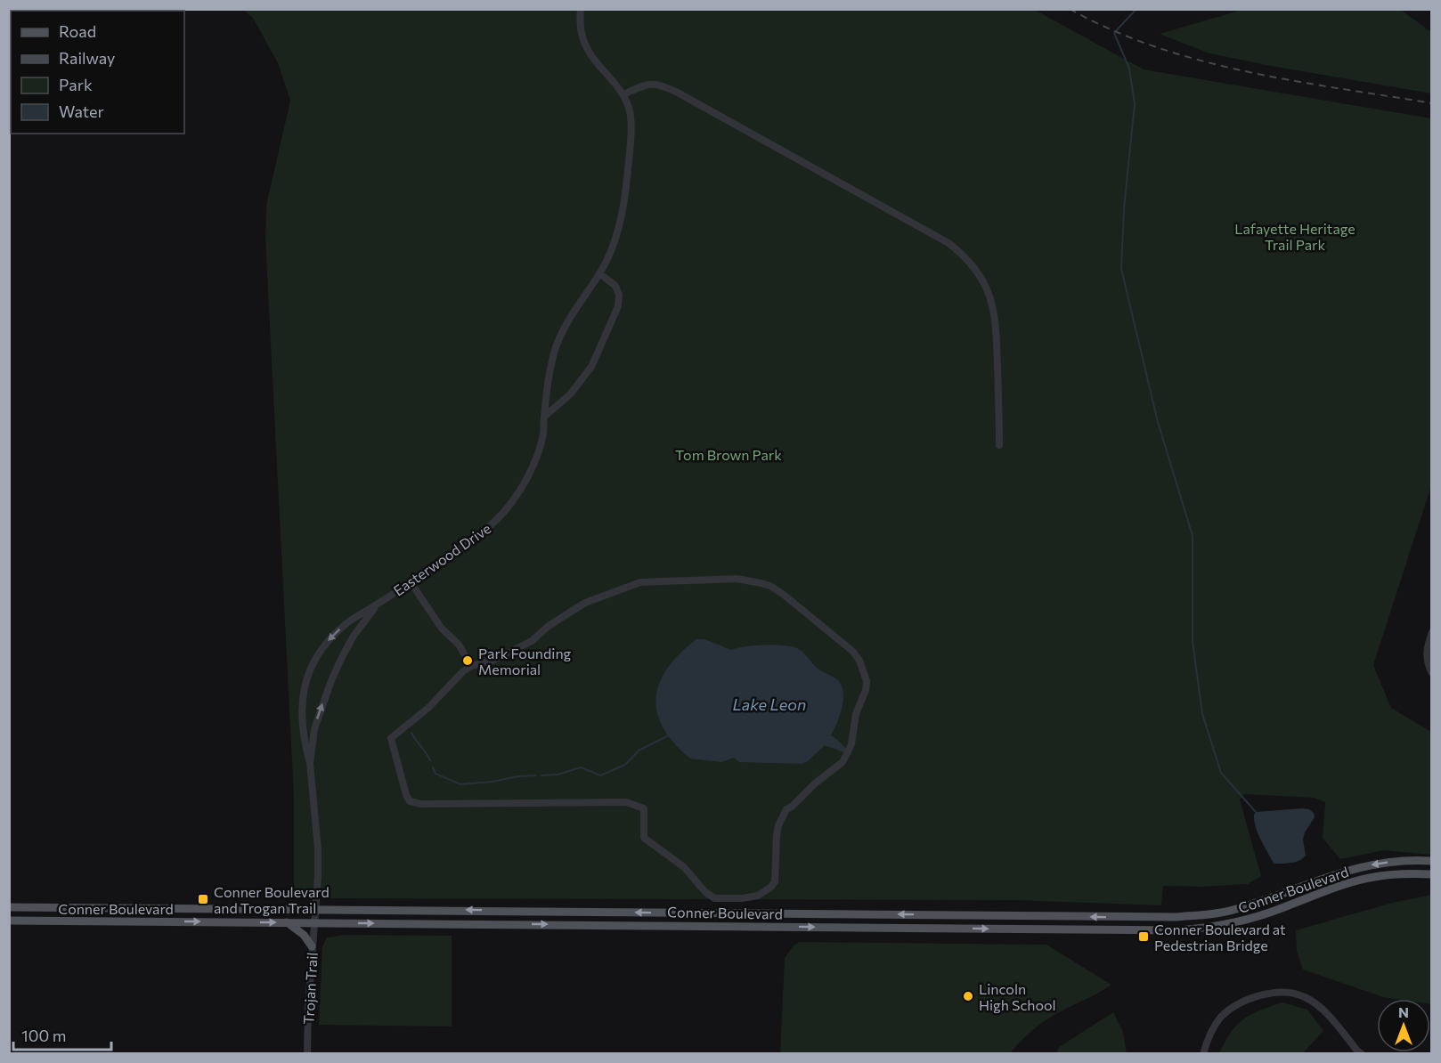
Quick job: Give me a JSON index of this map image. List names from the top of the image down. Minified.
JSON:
{"streets":{"main road":["Conner Boulevard"],"street":["Easterwood Drive","Trojan Trail"]},"crossings":[["Easterwood Drive","Conner Boulevard"],["Easterwood Drive","Trojan Trail"],["Conner Boulevard","Trojan Trail"]],"water":["Lake Leon"],"parks":["Lafayette Heritage Trail Park","Tom Brown Park"],"places":{"other":["Park Founding Memorial","Lincoln High School"],"transit":["Conner Boulevard and Trogan Trail","Conner Boulevard at Pedestrian Bridge"]},"legend":["Road","Railway","Park","Water"],"scale_bar":"100 m","north":"top"}
